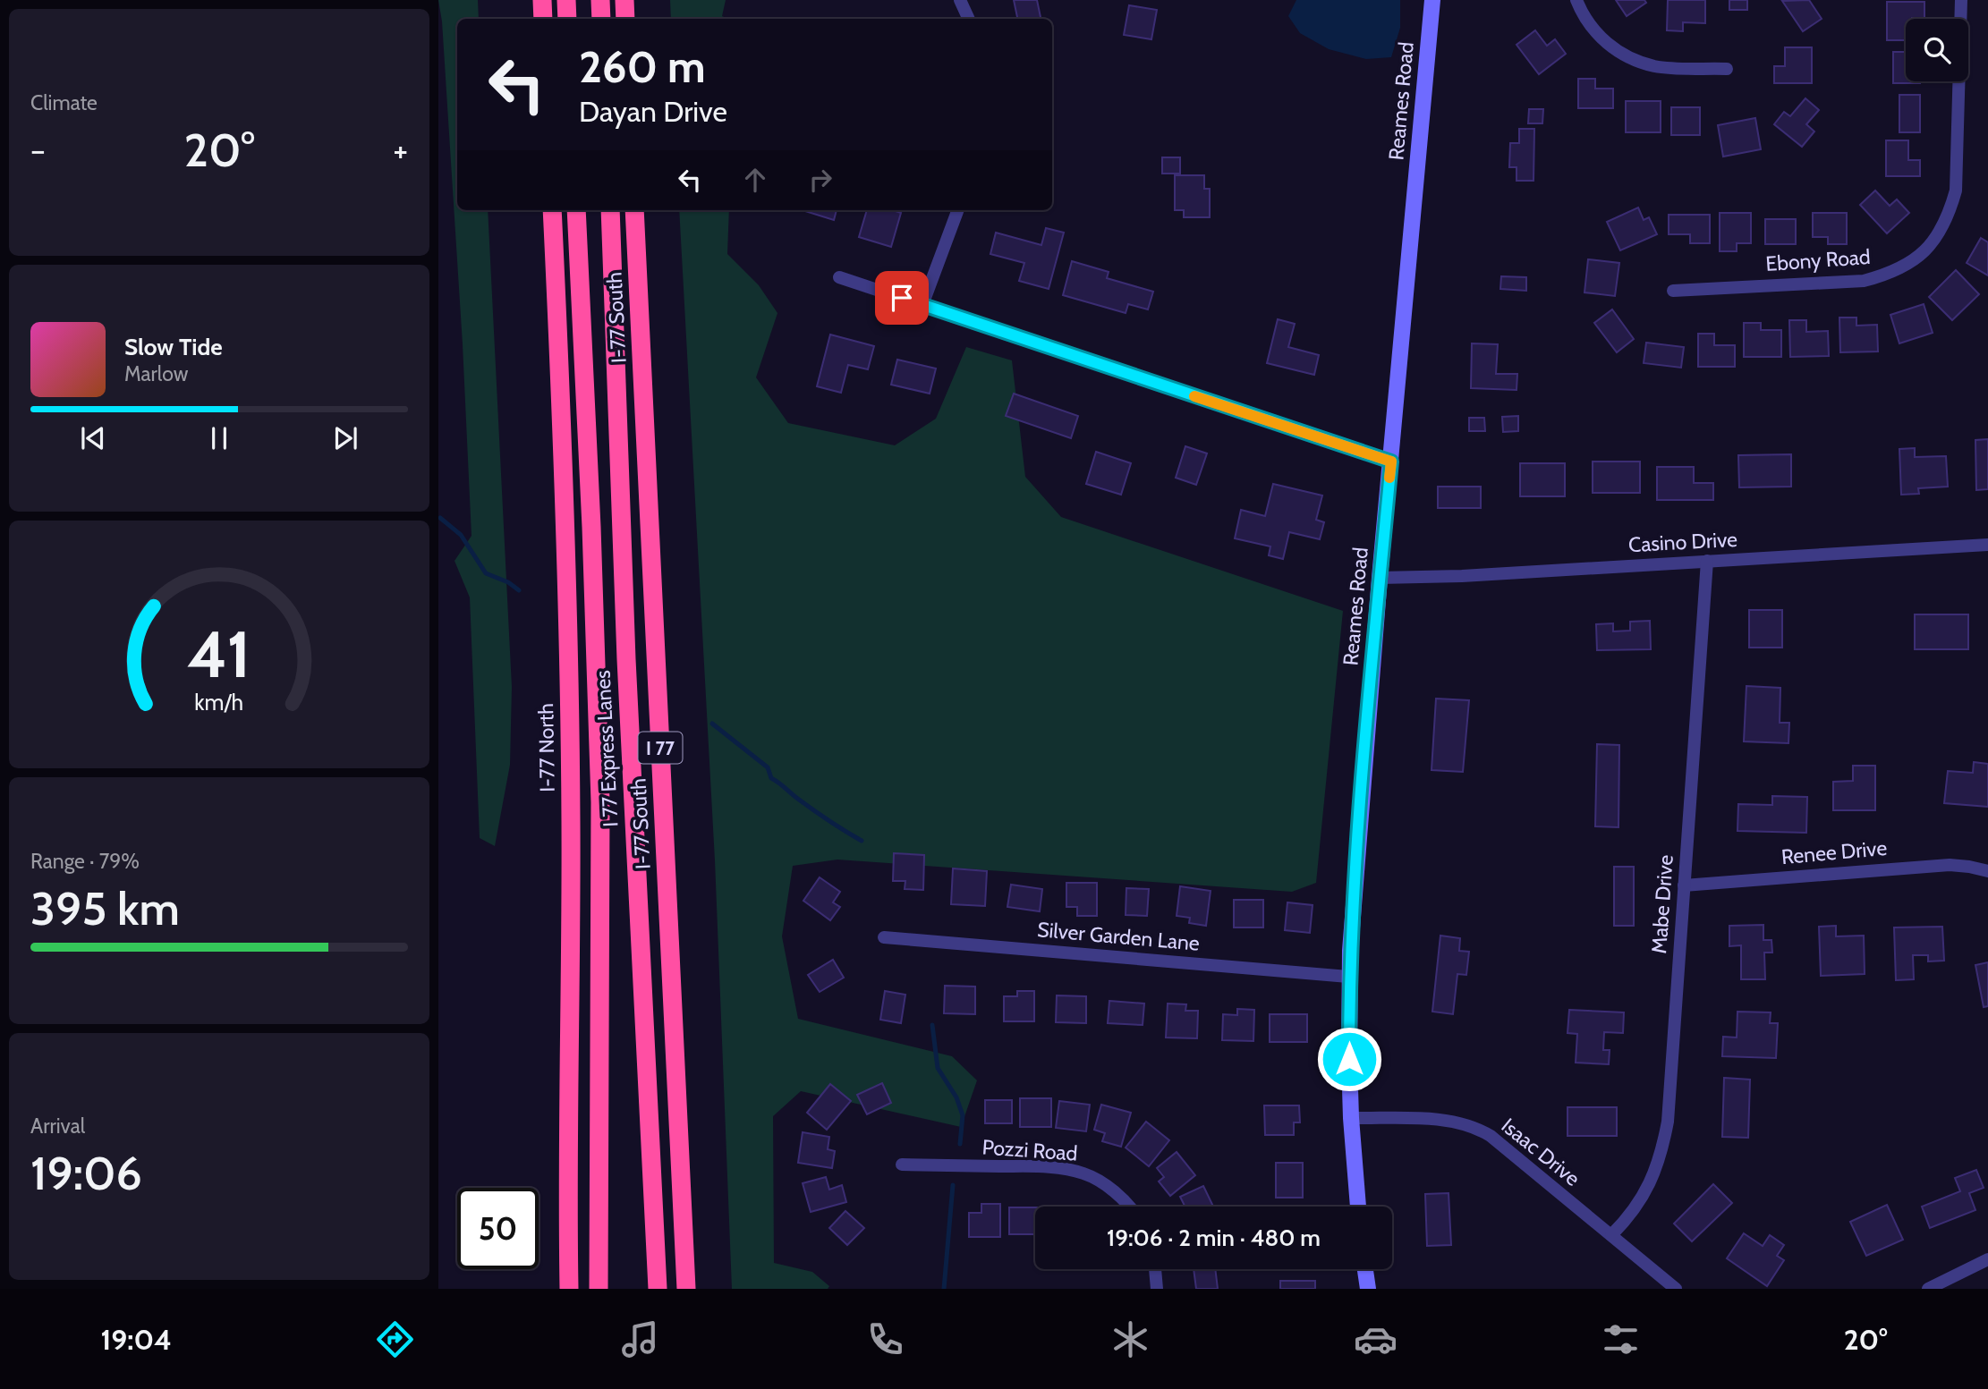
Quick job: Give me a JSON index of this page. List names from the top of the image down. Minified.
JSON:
{"streets":{"highway":["I-77 South","I-77 North","I 77","I 77 Express Lanes"],"main road":["Reames Road"],"street":["Ebony Road","Casino Drive","Renee Drive","Mabe Drive","Silver Garden Lane","Pozzi Road","Isaac Drive"]},"crossings":[["Reames Road","Casino Drive"],["Reames Road","Silver Garden Lane"],["Reames Road","Isaac Drive"],["Casino Drive","Mabe Drive"],["Renee Drive","Mabe Drive"],["Mabe Drive","Isaac Drive"]],"page":{"tile":["Climate",["Range · 79%","395 km"],["Arrival","19:06"]],"turn":["260 m","Dayan Drive"],"heat":["−","20°","+"],"song":["Slow Tide","Marlow"],"limit":"50","trip":"19:06 · 2 min · 480 m","tabs":["19:04","20°"],"gauge":["41","km/h"]}}
